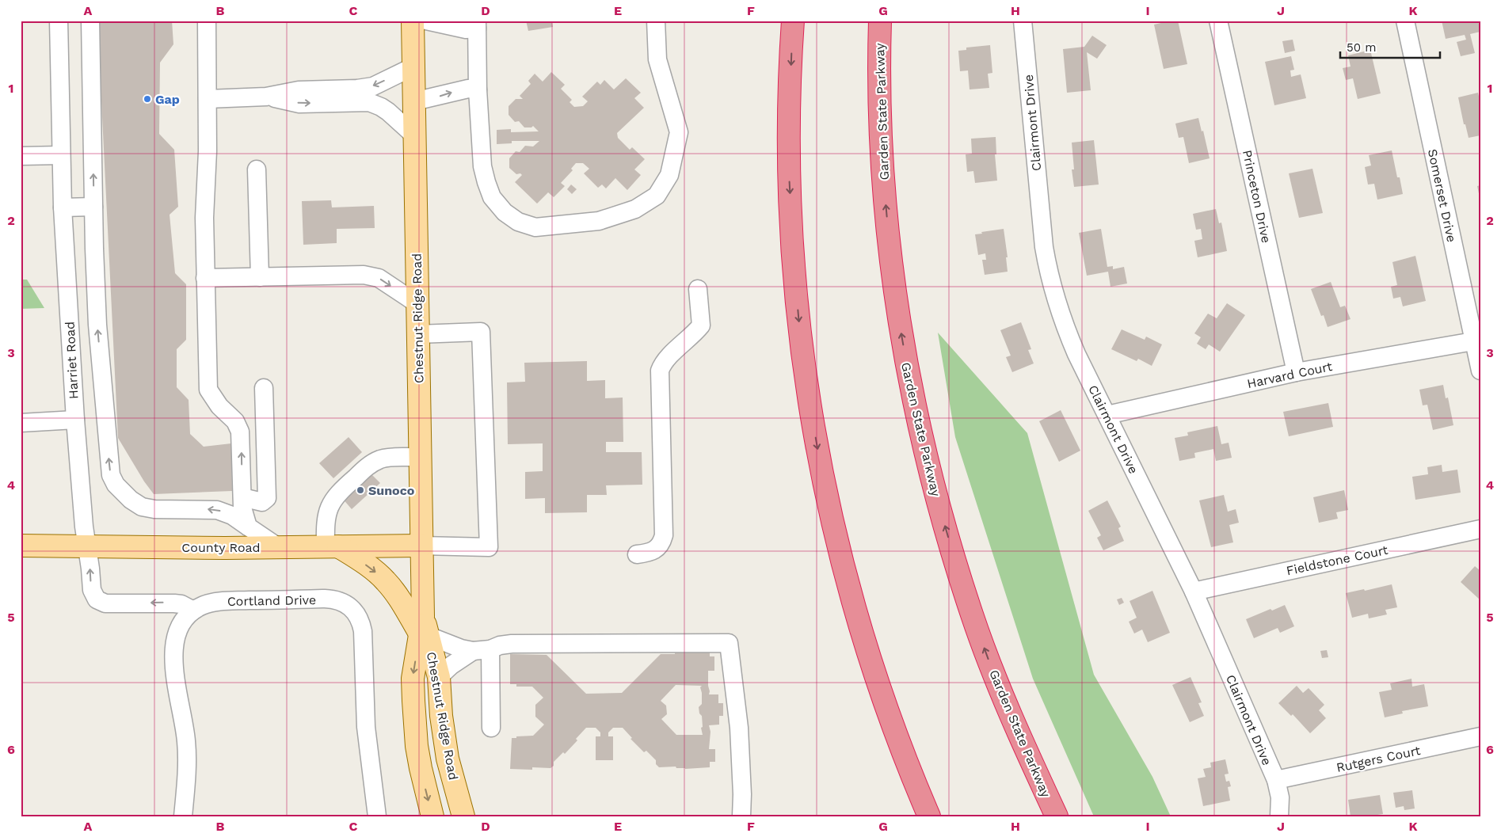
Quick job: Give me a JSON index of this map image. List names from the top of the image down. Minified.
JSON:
{"streets":{"highway":["Garden State Parkway"],"main road":["Chestnut Ridge Road","County Road"],"street":["Clairmont Drive","Somerset Drive","Princeton Drive","Harriet Road","Harvard Court","Fieldstone Court","Cortland Drive","Rutgers Court"]},"crossings":[["Clairmont Drive","Harvard Court"],["Clairmont Drive","Fieldstone Court"],["Clairmont Drive","Rutgers Court"],["Somerset Drive","Harvard Court"],["Princeton Drive","Harvard Court"],["Chestnut Ridge Road","County Road"],["Harriet Road","County Road"],["Harriet Road","Cortland Drive"]],"places":["Gap","Sunoco"],"scale_bar":"50 m","grid":{"columns":["A","B","C","D","E","F","G","H","I","J","K"],"rows":["1","2","3","4","5","6"]}}
